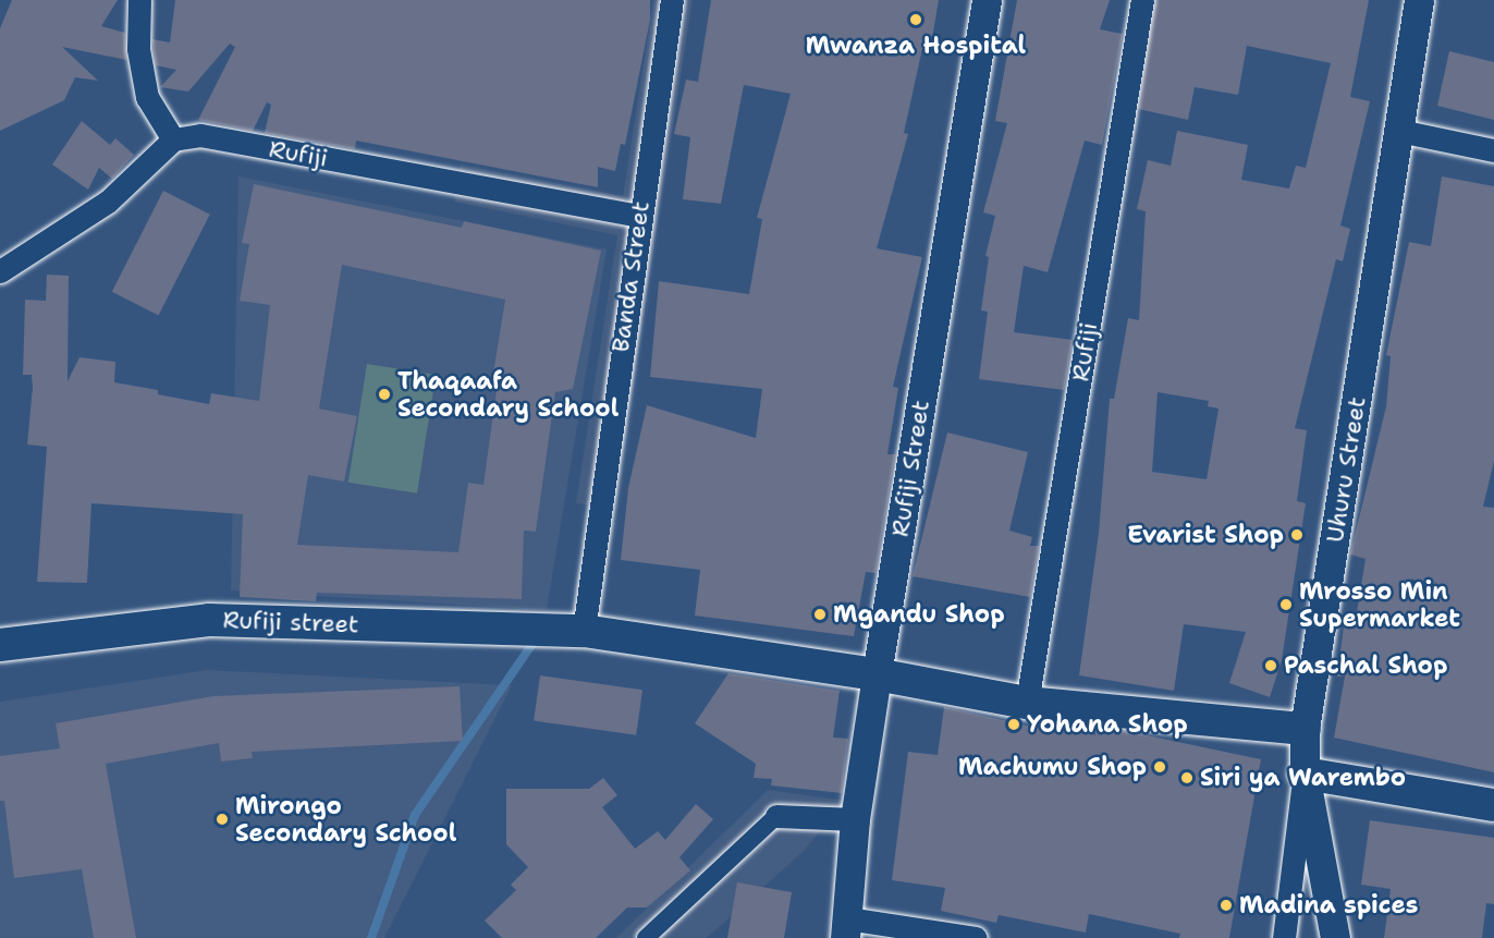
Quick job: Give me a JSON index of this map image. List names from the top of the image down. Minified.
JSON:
{"streets":{"main road":["Rufiji street"],"street":["Rufiji","Banda Street","Rufiji Street","Uhuru Street"]},"crossings":[["Rufiji","Banda Street"],["Rufiji","Rufiji street"],["Banda Street","Rufiji street"],["Rufiji Street","Rufiji street"],["Uhuru Street","Rufiji street"]],"places":["Mwanza Hospital","Thaqaafa Secondary School","Evarist Shop","Mrosso Min Supermarket","Mgandu Shop","Paschal Shop","Yohana Shop","Machumu Shop","Siri ya Warembo","Mirongo Secondary School","Madina spices"]}
